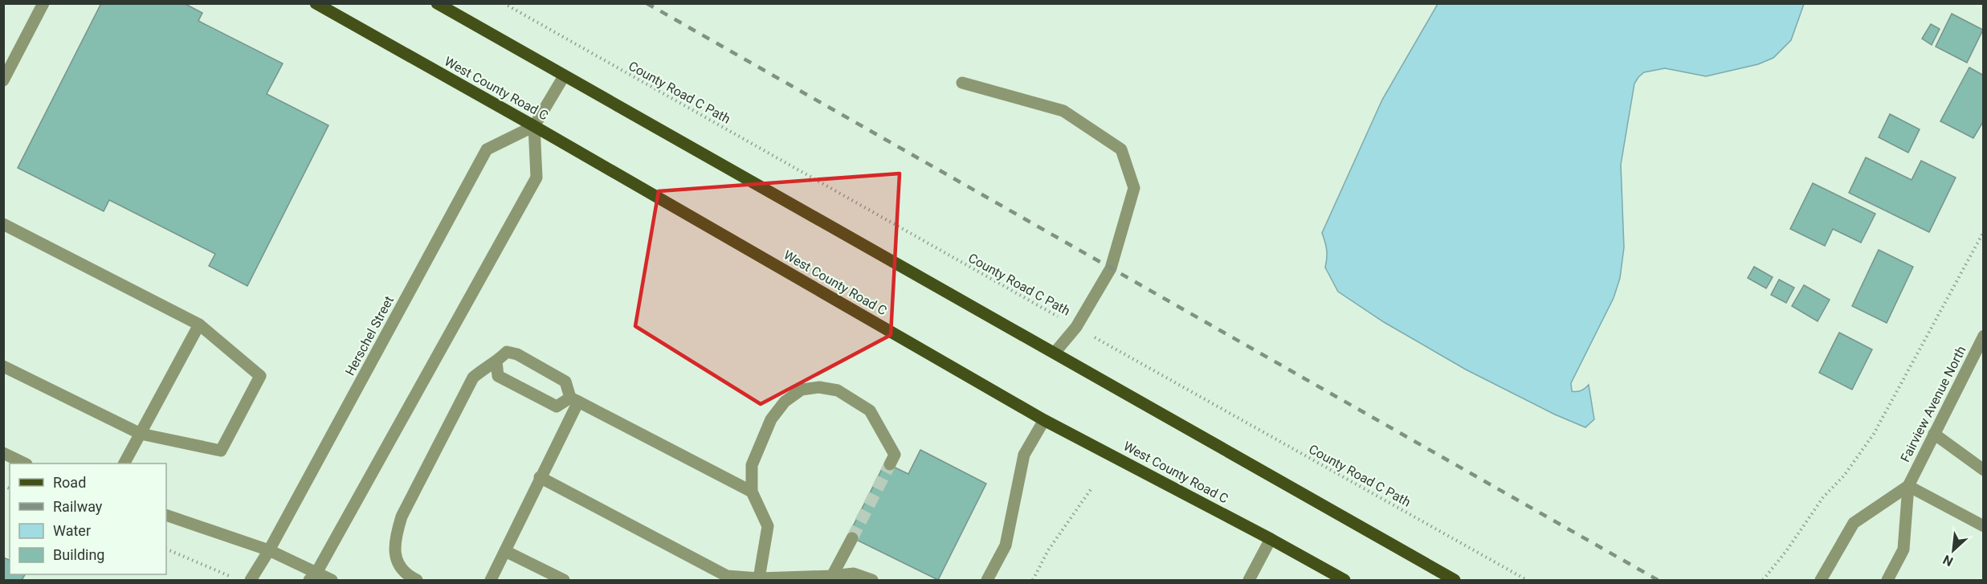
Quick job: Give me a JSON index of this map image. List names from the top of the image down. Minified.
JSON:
{"streets":{"main road":["West County Road C"],"street":["Herschel Street","Fairview Avenue North"],"path":["County Road C Path"]},"crossings":[["West County Road C","Herschel Street"]],"legend":["Road","Railway","Water","Building"],"north":"bottom left"}
